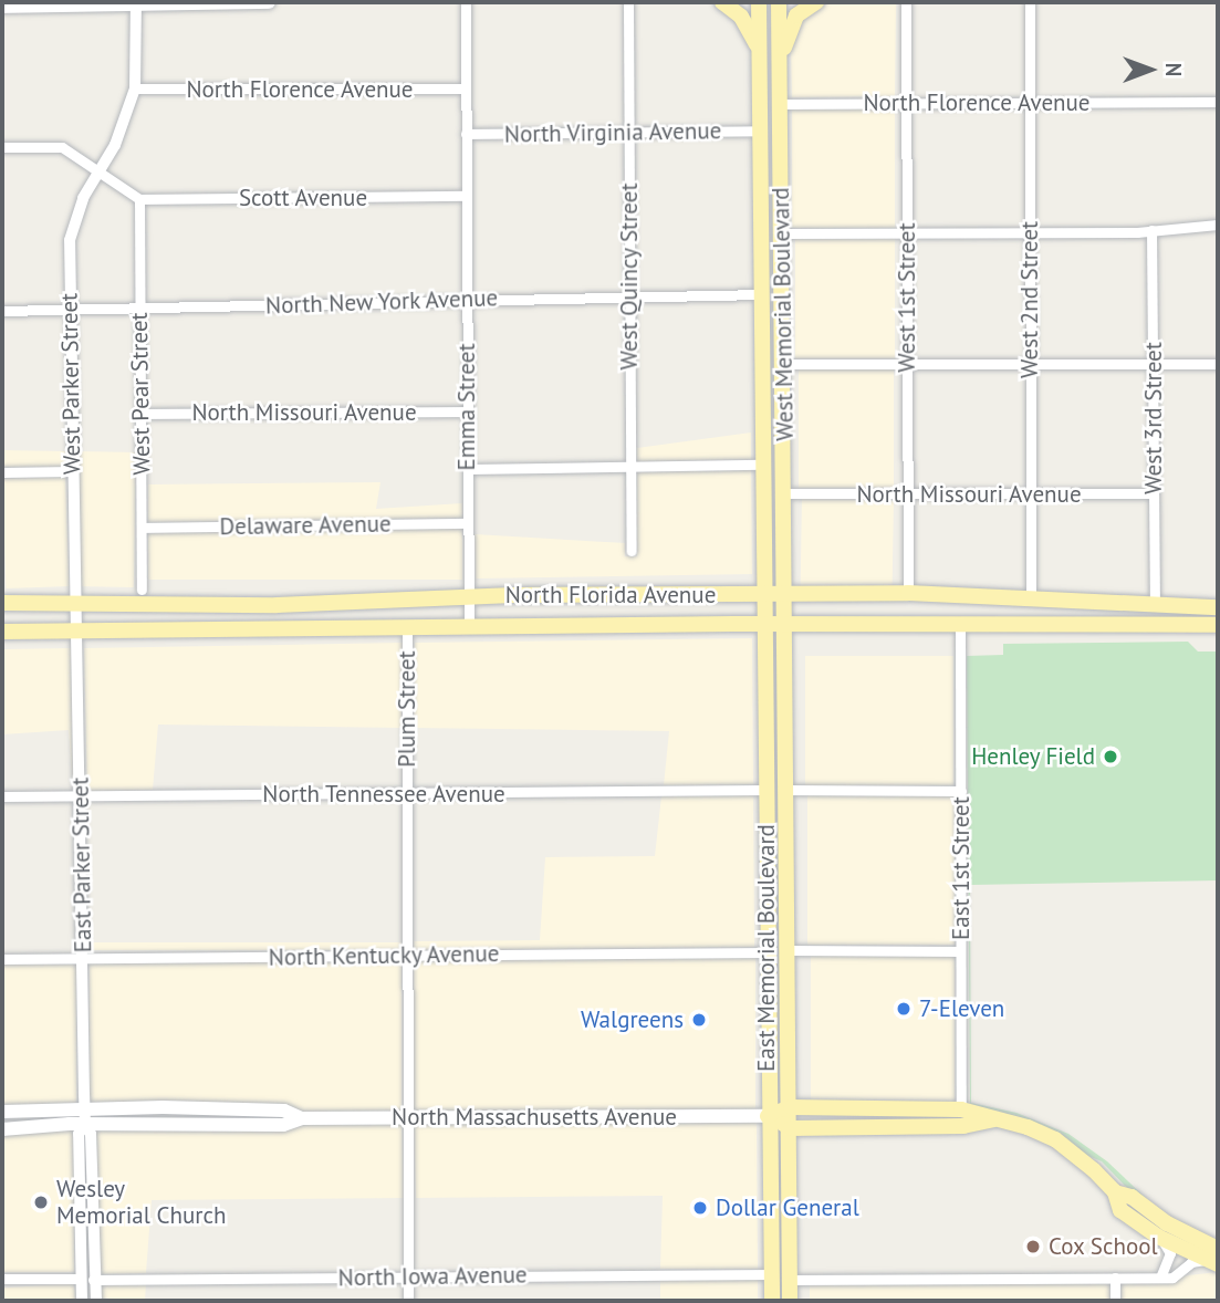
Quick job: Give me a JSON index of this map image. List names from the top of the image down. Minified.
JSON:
{"streets":{"main road":["West Memorial Boulevard","North Florida Avenue","East Memorial Boulevard","North Massachusetts Avenue"],"street":["North Florence Avenue","North Virginia Avenue","Scott Avenue","West Quincy Street","West 1st Street","West 2nd Street","North New York Avenue","West Parker Street","West Pear Street","Emma Street","North Missouri Avenue","West 3rd Street","Delaware Avenue","Plum Street","North Tennessee Avenue","East Parker Street","East 1st Street","North Kentucky Avenue","North Iowa Avenue"]},"crossings":[["North Florence Avenue","West 1st Street"],["North Florence Avenue","West 2nd Street"],["North Florence Avenue","West Memorial Boulevard"],["North Florence Avenue","Emma Street"],["North Virginia Avenue","West Quincy Street"],["North Virginia Avenue","West Memorial Boulevard"],["North Virginia Avenue","Emma Street"],["Scott Avenue","West Pear Street"],["Scott Avenue","Emma Street"],["West Quincy Street","North New York Avenue"],["West 1st Street","North Missouri Avenue"],["West 1st Street","North Florida Avenue"],["West 2nd Street","North Missouri Avenue"],["West 2nd Street","North Florida Avenue"],["North New York Avenue","West Memorial Boulevard"],["North New York Avenue","West Parker Street"],["North New York Avenue","West Pear Street"],["North New York Avenue","Emma Street"],["West Memorial Boulevard","North Missouri Avenue"],["West Memorial Boulevard","North Florida Avenue"],["West Memorial Boulevard","East Memorial Boulevard"],["West Parker Street","North Florida Avenue"],["West Parker Street","East Parker Street"],["West Pear Street","North Missouri Avenue"],["West Pear Street","Delaware Avenue"],["Emma Street","North Missouri Avenue"],["Emma Street","Delaware Avenue"],["Emma Street","North Florida Avenue"],["North Missouri Avenue","West 3rd Street"],["West 3rd Street","North Florida Avenue"],["North Florida Avenue","Plum Street"],["North Florida Avenue","East Parker Street"],["North Florida Avenue","East 1st Street"],["North Florida Avenue","East Memorial Boulevard"],["Plum Street","North Tennessee Avenue"],["Plum Street","North Kentucky Avenue"],["Plum Street","North Massachusetts Avenue"],["Plum Street","North Iowa Avenue"],["North Tennessee Avenue","East Parker Street"],["North Tennessee Avenue","East Memorial Boulevard"],["East Parker Street","North Kentucky Avenue"],["East Parker Street","North Massachusetts Avenue"],["East Parker Street","North Iowa Avenue"],["East Memorial Boulevard","North Kentucky Avenue"],["East Memorial Boulevard","North Massachusetts Avenue"],["East Memorial Boulevard","North Iowa Avenue"]],"places":["Henley Field","7-Eleven","Walgreens","Wesley Memorial Church","Dollar General","Cox School"],"north":"right"}
